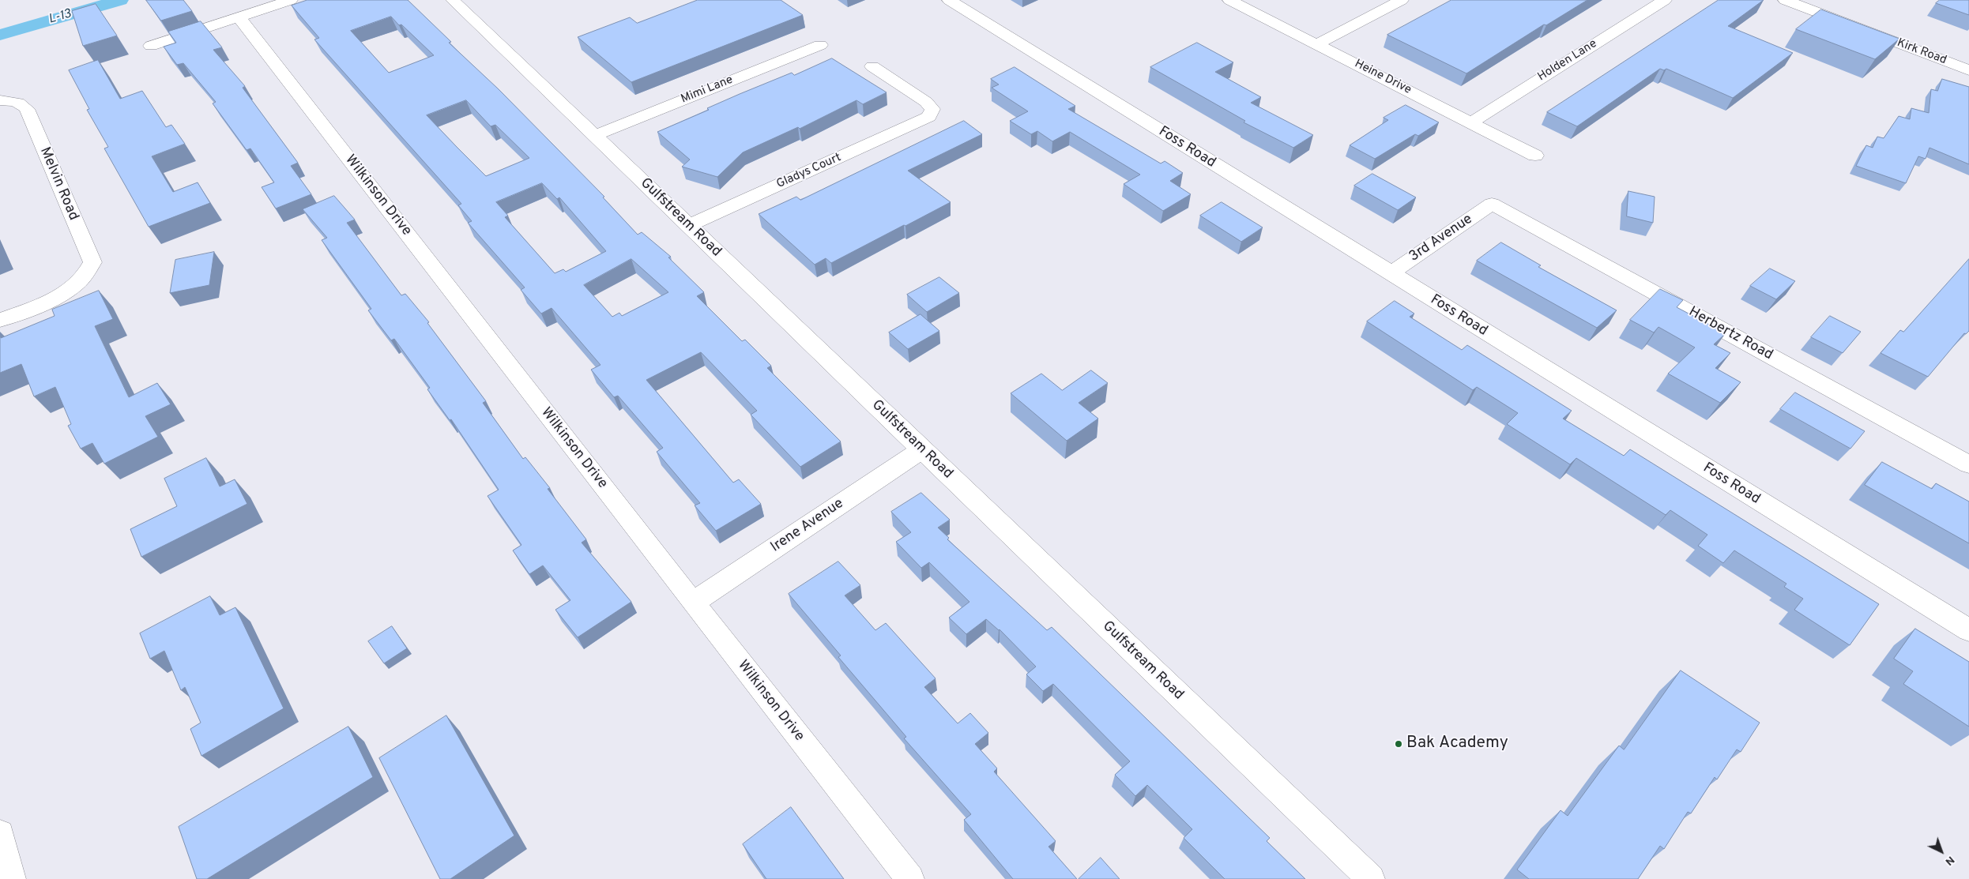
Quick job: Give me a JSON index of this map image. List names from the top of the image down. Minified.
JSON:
{"streets":{"street":["Kirk Road","Holden Lane","Heine Drive","Mimi Lane","Foss Road","Gladys Court","Melvin Road","Wilkinson Drive","Gulfstream Road","3rd Avenue","Herbertz Road","Irene Avenue"]},"crossings":[["Holden Lane","Heine Drive"],["Mimi Lane","Gulfstream Road"],["Foss Road","3rd Avenue"],["Gladys Court","Gulfstream Road"],["Wilkinson Drive","Irene Avenue"],["Gulfstream Road","Irene Avenue"],["3rd Avenue","Herbertz Road"]],"water":["L-13"],"places":["Bak Academy"],"north":"bottom right"}
